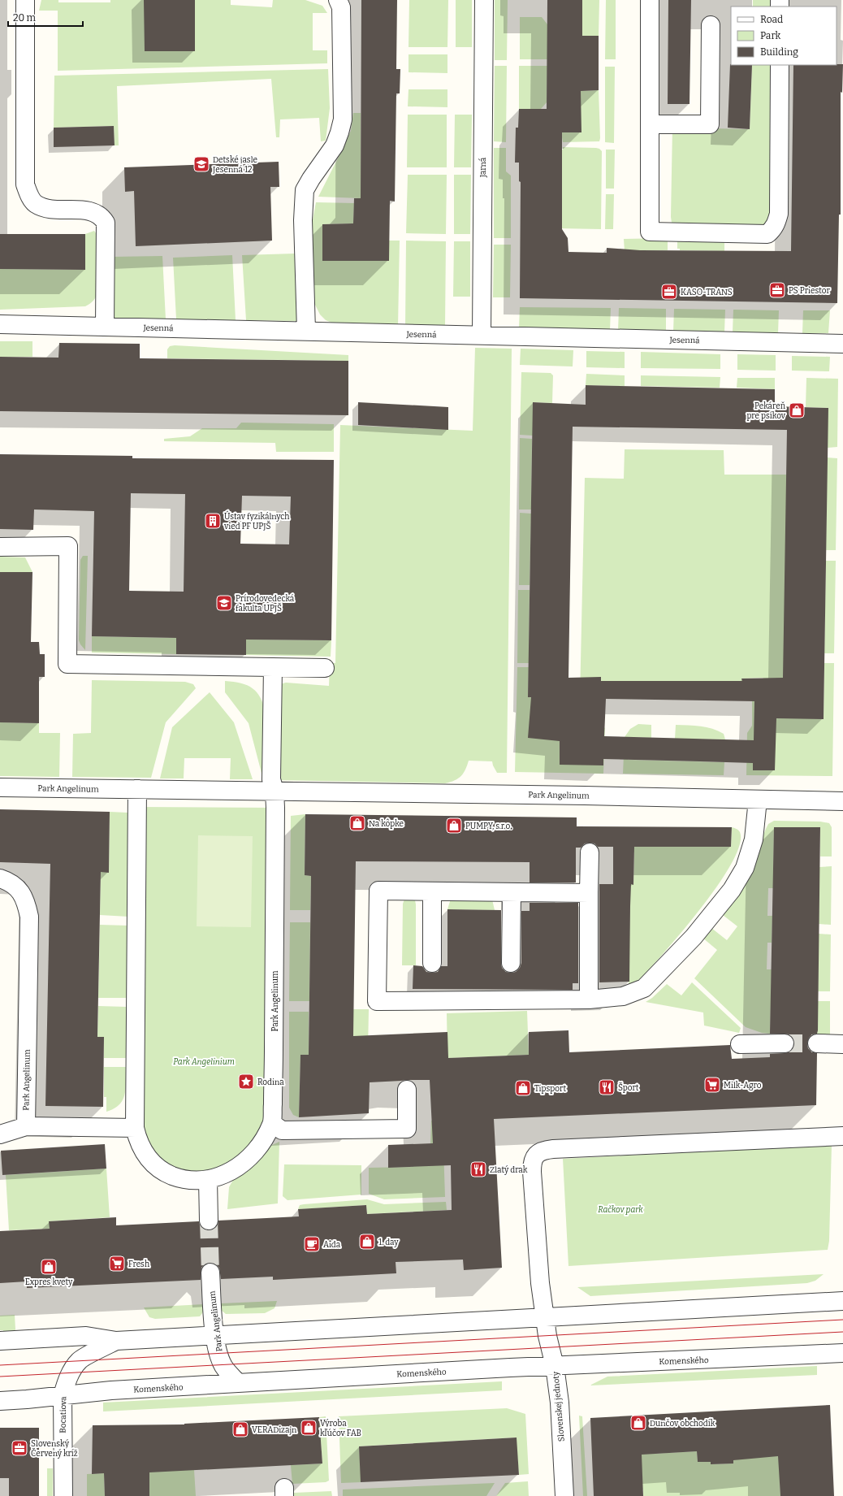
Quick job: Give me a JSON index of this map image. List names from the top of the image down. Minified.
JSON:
{"streets":{"street":["Jarná","Jesenná","Park Angelinum","Komenského","Slovenskej jednoty","Bocatiova"]},"crossings":[["Jarná","Jesenná"],["Park Angelinum","Komenského"],["Komenského","Slovenskej jednoty"],["Komenského","Bocatiova"]],"parks":["Park Angelinium","Račkov park"],"places":{"school or university":["Detské jasle Jesenná 12","Prírodovedecká fakulta UPJŠ"],"office":["PS Priestor","KASO-TRANS","Slovenský Červený kríž"],"shop":["Pekáreň pre psíkov","Na kôpke","PUMPY, s.r.o.","Tipsport","1. day","Expres kvety","Dunčov obchodík","Výroba kľúčov FAB","VERADizajn"],"building":["Ústav fyzikálnych vied PF UPJŠ"],"place":["Rodina"],"supermarket":["Milk-Agro","Fresh"],"restaurant":["Šport","Zlatý drak"],"cafe":["Aida"]},"legend":["Road","Park","Building"],"scale_bar":"20 m"}
